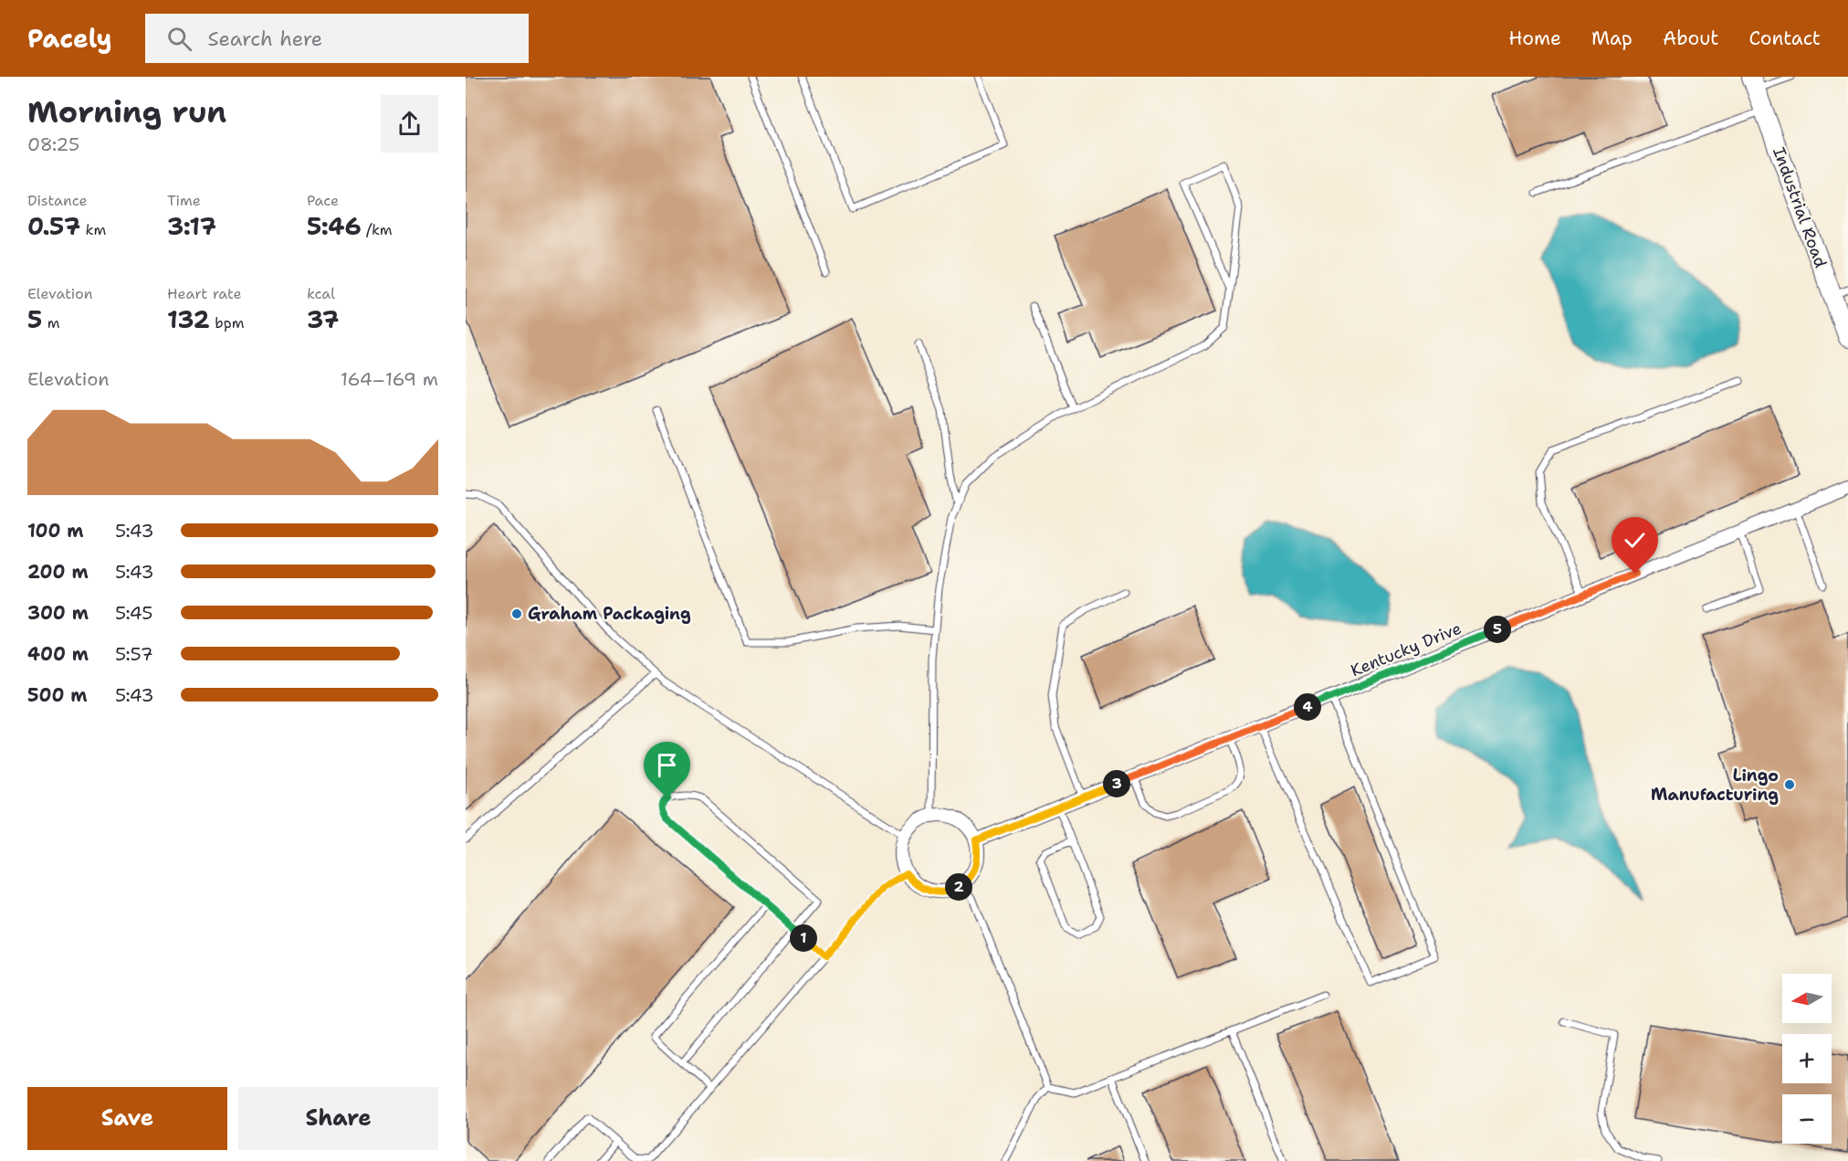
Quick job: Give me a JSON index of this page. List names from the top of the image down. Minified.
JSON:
{"streets":{"main road":["Industrial Road"],"street":["Kentucky Drive"]},"places":["Graham Packaging","Lingo Manufacturing"],"north":"left","page":{"header":"Pacely","search":"Search here","nav":["Home","Map","About","Contact"],"heading":["Morning run","08:25"],"stats":[["Distance","0.57 km"],["Time","3:17"],["Pace","5:46 /km"],["Elevation","5 m"],["Heart rate","132 bpm"],["kcal","37"]],"chart":["Elevation","164–169 m"],"list":[{"name":"100 m","note":"5:43"},{"name":"200 m","note":"5:43"},{"name":"300 m","note":"5:45"},{"name":"400 m","note":"5:57"},{"name":"500 m","note":"5:43"}],"pins":["5","4","3","2","1"],"map_buttons":["+","−"],"buttons":["Save","Share"]}}
